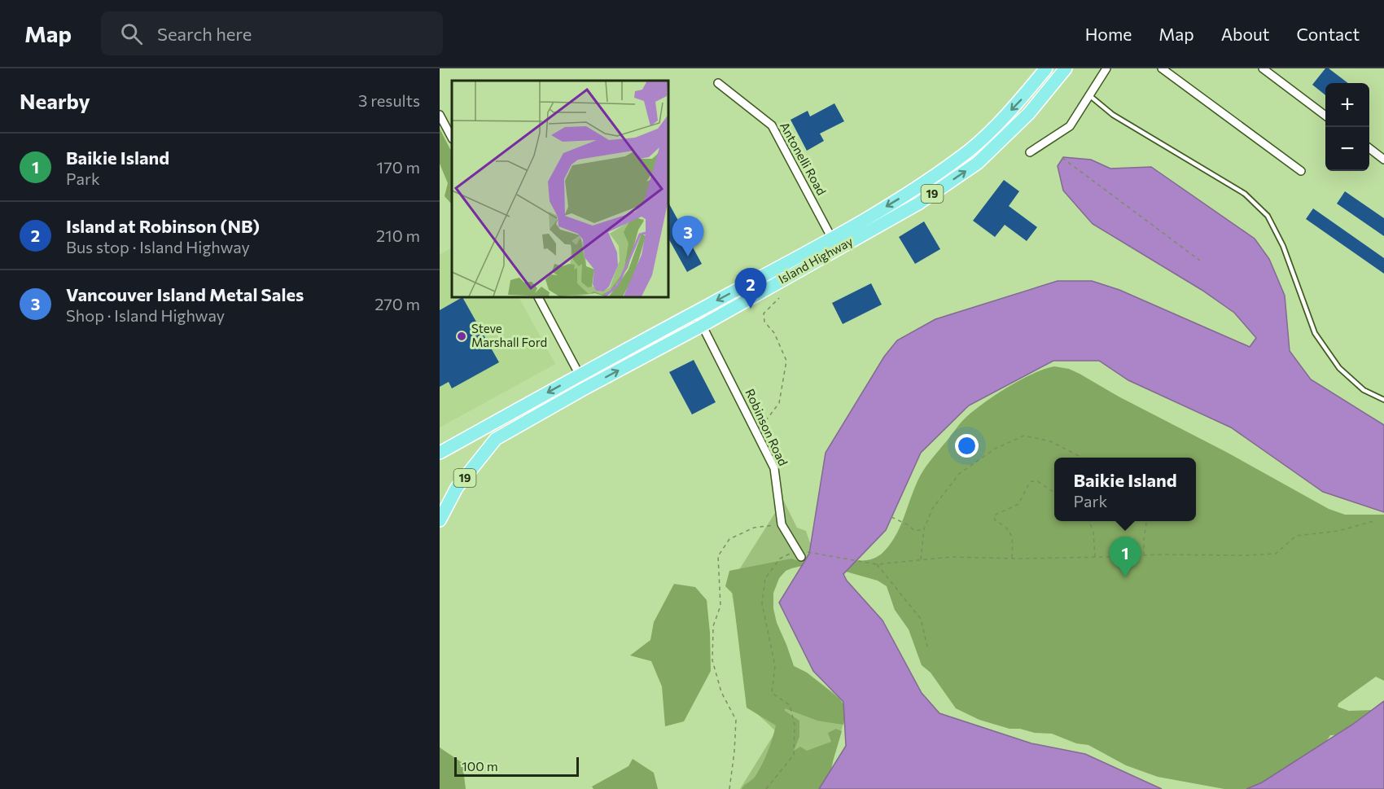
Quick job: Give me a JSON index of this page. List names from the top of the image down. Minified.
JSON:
{"streets":{"main road":["19","Island Highway"],"street":["Antonelli Road","Robinson Road"]},"crossings":[["Antonelli Road","Island Highway"],["Island Highway","Robinson Road"]],"places":["Steve Marshall Ford"],"scale_bar":"100 m","page":{"header":"Map","search":"Search here","nav":["Home","Map","About","Contact"],"heading":["Nearby","3 results"],"map_buttons":["+","−"],"list":[{"mark":"1","name":"Baikie Island","note":"Park","value":"170 m"},{"mark":"2","name":"Island at Robinson (NB)","note":"Bus stop · Island Highway","value":"210 m"},{"mark":"3","name":"Vancouver Island Metal Sales","note":"Shop · Island Highway","value":"270 m"}],"pins":["3","2","1"],"popup":["Baikie Island","Park"],"scale":"100 m"}}
